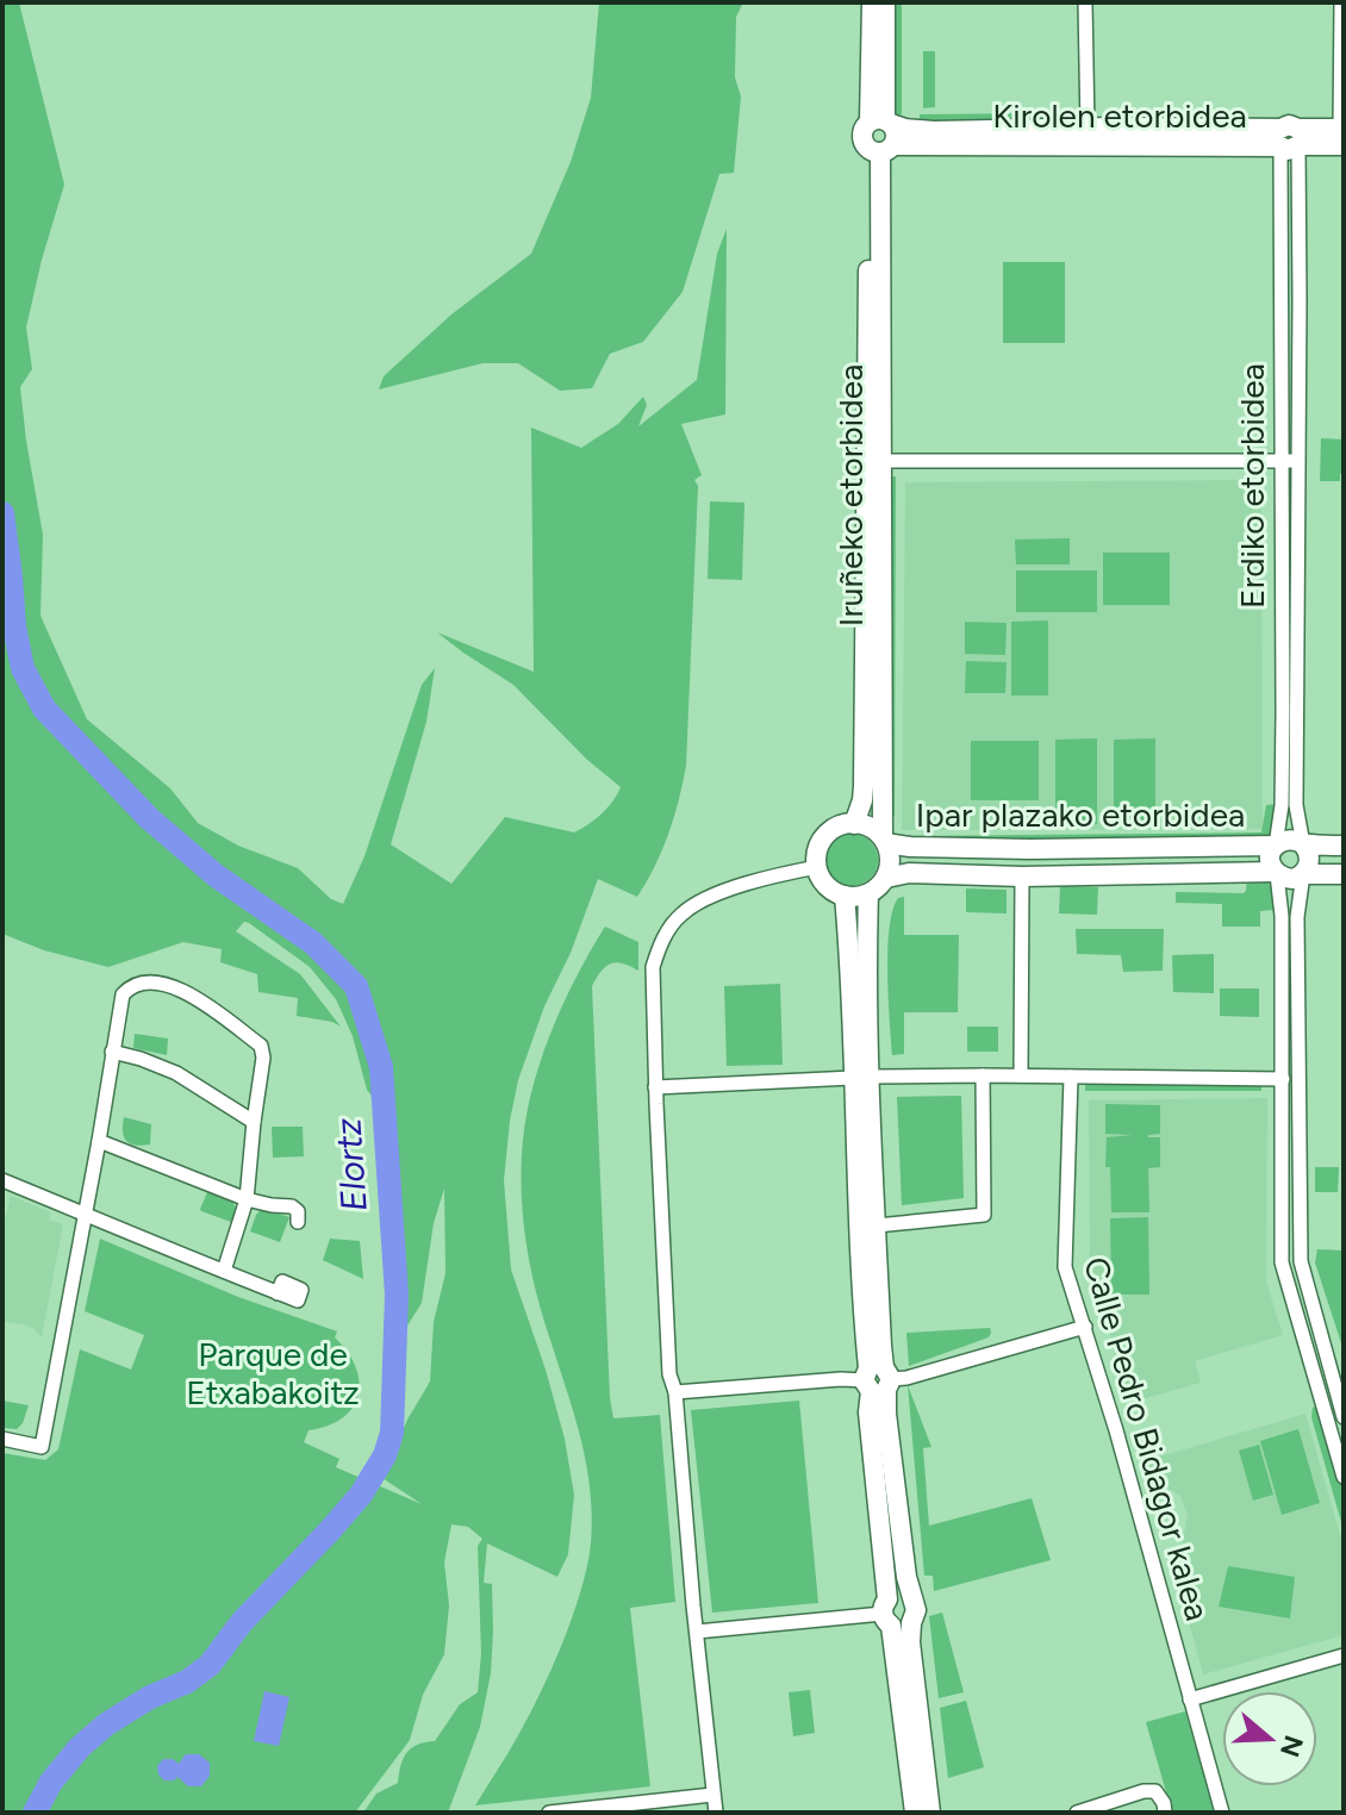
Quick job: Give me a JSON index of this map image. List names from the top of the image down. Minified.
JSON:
{"streets":{"main road":["Kirolen etorbidea","Iruñeko etorbidea","Ipar plazako etorbidea"],"street":["Erdiko etorbidea","Calle Pedro Bidagor kalea"]},"crossings":[["Kirolen etorbidea","Erdiko etorbidea"],["Kirolen etorbidea","Iruñeko etorbidea"],["Erdiko etorbidea","Ipar plazako etorbidea"],["Iruñeko etorbidea","Ipar plazako etorbidea"]],"water":["Elortz"],"parks":["Parque de Etxabakoitz"],"north":"right"}
